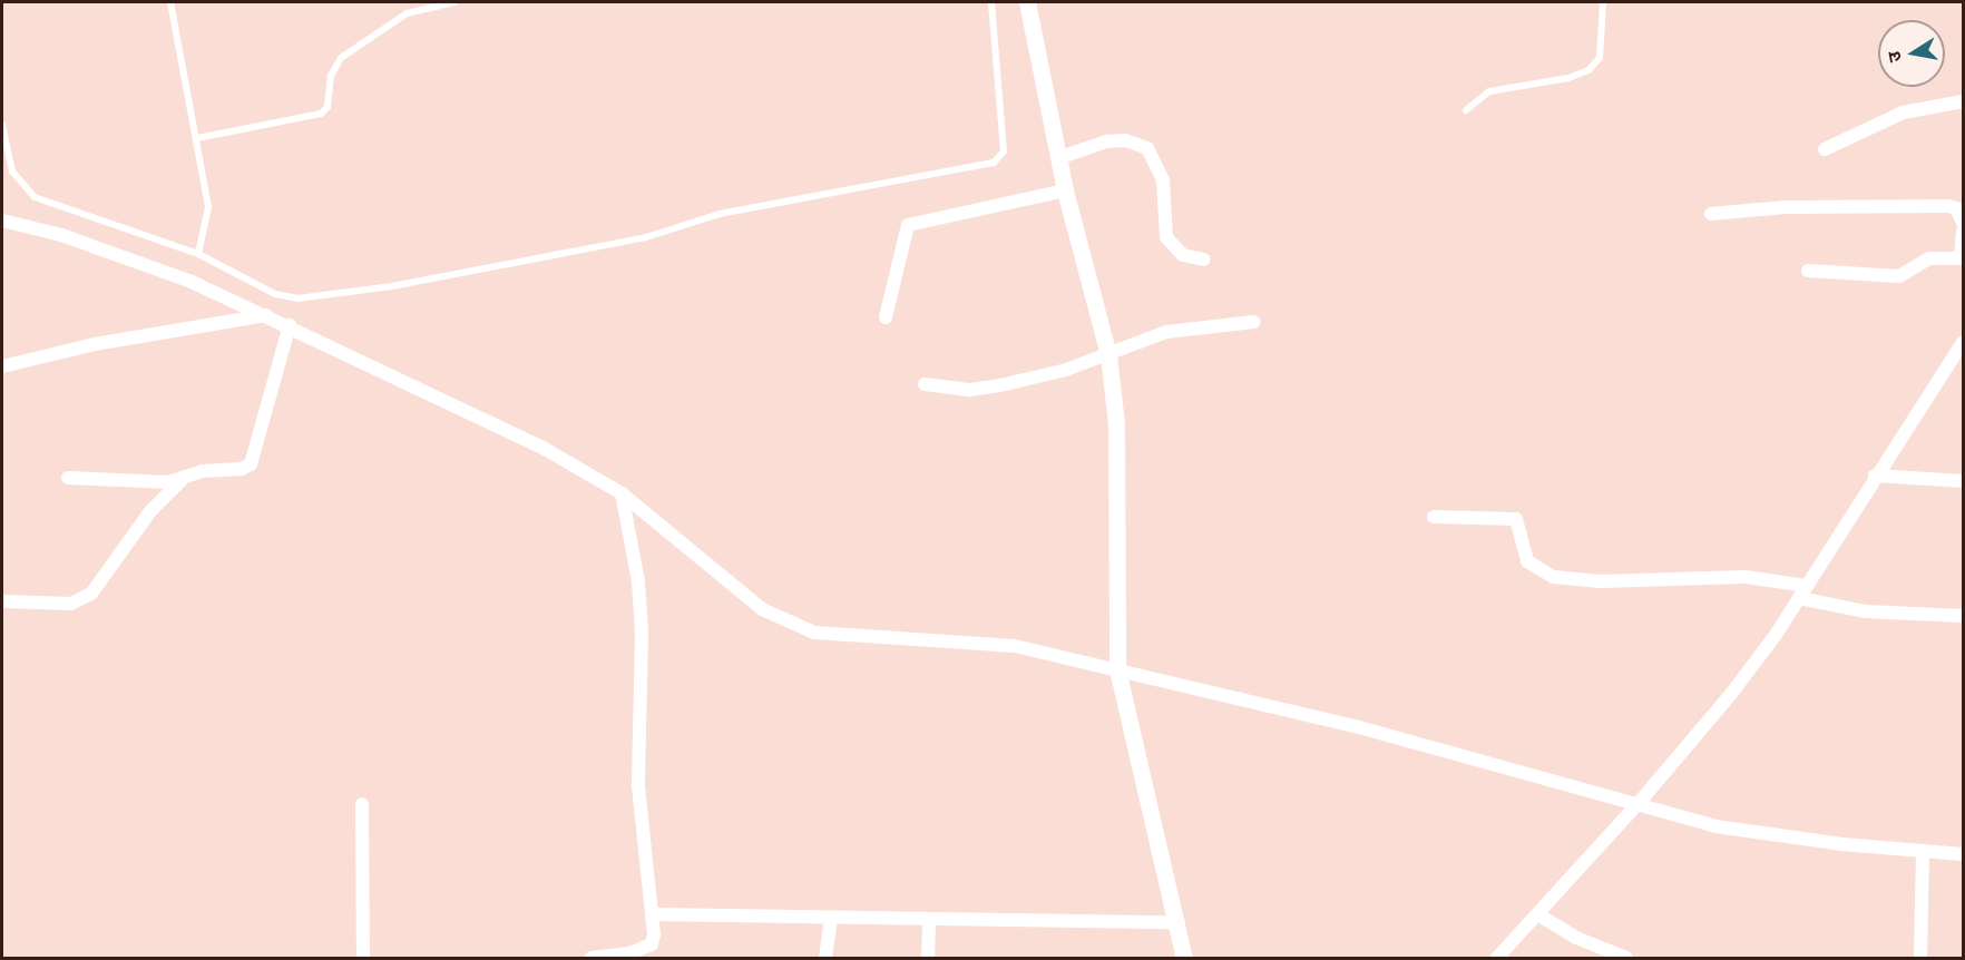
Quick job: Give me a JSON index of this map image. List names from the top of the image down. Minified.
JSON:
{"north":"left"}
